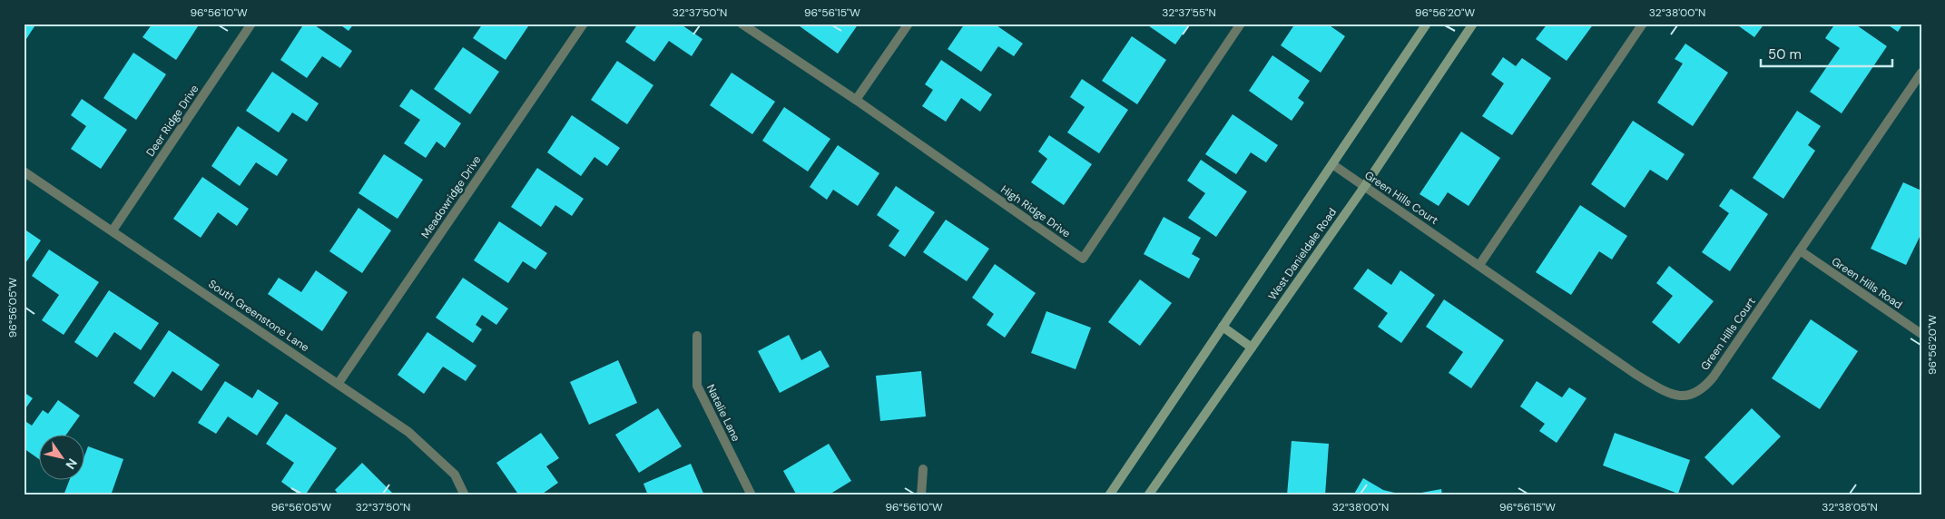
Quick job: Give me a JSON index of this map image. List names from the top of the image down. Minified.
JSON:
{"streets":{"main road":["West Danieldale Road"],"street":["Deer Ridge Drive","Meadowridge Drive","Green Hills Court","High Ridge Drive","Green Hills Road","South Greenstone Lane","Natalie Lane"]},"crossings":[["Deer Ridge Drive","South Greenstone Lane"],["Meadowridge Drive","South Greenstone Lane"],["Green Hills Court","West Danieldale Road"],["Green Hills Court","Green Hills Road"]],"scale_bar":"50 m","north":"bottom right","coordinates":["96°56'10\"W","32°37'50\"N","96°56'15\"W","32°37'55\"N","96°56'20\"W","32°38'00\"N","96°56'05\"W","32°38'05\"N"]}
